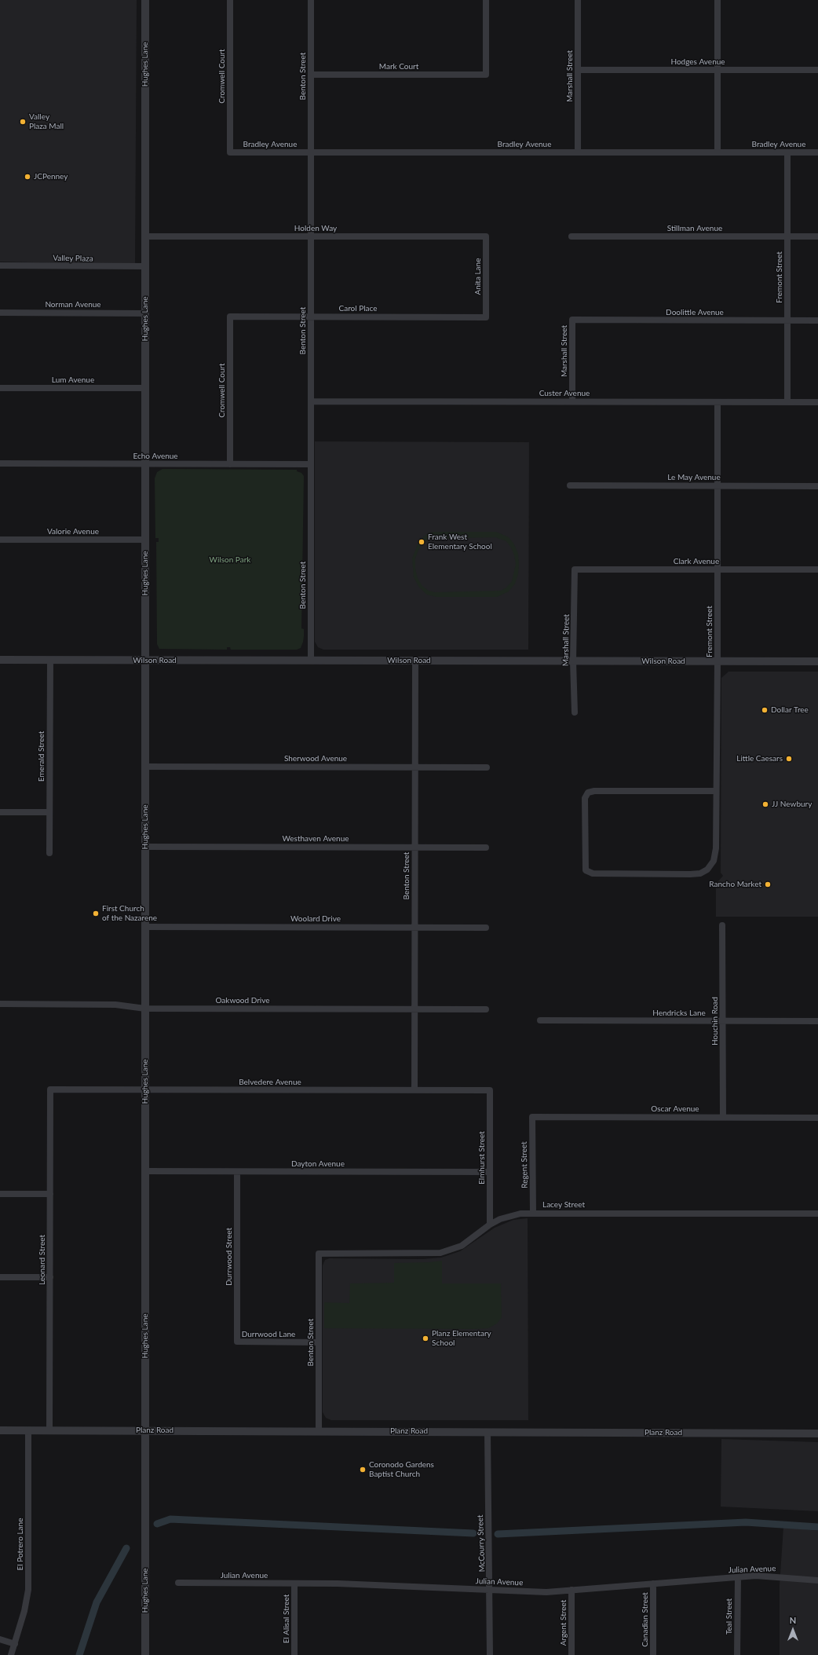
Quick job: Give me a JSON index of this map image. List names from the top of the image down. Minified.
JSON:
{"streets":{"street":["Hodges Avenue","Hughes Lane","Mark Court","Cromwell Court","Benton Street","Marshall Street","Bradley Avenue","Holden Way","Stillman Avenue","Valley Plaza","Anita Lane","Fremont Street","Norman Avenue","Carol Place","Doolittle Avenue","Lum Avenue","Custer Avenue","Echo Avenue","Le May Avenue","Valorie Avenue","Clark Avenue","Wilson Road","Emerald Street","Sherwood Avenue","Westhaven Avenue","Woolard Drive","Oakwood Drive","Hendricks Lane","Houchin Road","Belvedere Avenue","Oscar Avenue","Elmhurst Street","Dayton Avenue","Regent Street","Lacey Street","Durrwood Street","Leonard Street","Durrwood Lane","Planz Road","McCourry Street","El Potrero Lane","Julian Avenue","Teal Street","El Alisal Street","Canadian Street","Argent Street"]},"crossings":[["Hodges Avenue","Marshall Street"],["Hughes Lane","Holden Way"],["Hughes Lane","Valley Plaza"],["Hughes Lane","Norman Avenue"],["Hughes Lane","Lum Avenue"],["Hughes Lane","Echo Avenue"],["Hughes Lane","Valorie Avenue"],["Hughes Lane","Wilson Road"],["Hughes Lane","Sherwood Avenue"],["Hughes Lane","Westhaven Avenue"],["Hughes Lane","Woolard Drive"],["Hughes Lane","Oakwood Drive"],["Hughes Lane","Belvedere Avenue"],["Hughes Lane","Dayton Avenue"],["Hughes Lane","Planz Road"],["Mark Court","Benton Street"],["Cromwell Court","Bradley Avenue"],["Cromwell Court","Carol Place"],["Cromwell Court","Echo Avenue"],["Benton Street","Bradley Avenue"],["Benton Street","Holden Way"],["Benton Street","Carol Place"],["Benton Street","Custer Avenue"],["Benton Street","Echo Avenue"],["Benton Street","Wilson Road"],["Benton Street","Sherwood Avenue"],["Benton Street","Westhaven Avenue"],["Benton Street","Woolard Drive"],["Benton Street","Oakwood Drive"],["Benton Street","Belvedere Avenue"],["Benton Street","Lacey Street"],["Benton Street","Durrwood Lane"],["Benton Street","Planz Road"],["Marshall Street","Bradley Avenue"],["Marshall Street","Doolittle Avenue"],["Marshall Street","Custer Avenue"],["Marshall Street","Clark Avenue"],["Marshall Street","Wilson Road"],["Bradley Avenue","Fremont Street"],["Holden Way","Anita Lane"],["Stillman Avenue","Fremont Street"],["Anita Lane","Carol Place"],["Fremont Street","Doolittle Avenue"],["Fremont Street","Custer Avenue"],["Fremont Street","Le May Avenue"],["Fremont Street","Clark Avenue"],["Fremont Street","Wilson Road"],["Wilson Road","Emerald Street"],["Hendricks Lane","Houchin Road"],["Houchin Road","Oscar Avenue"],["Belvedere Avenue","Elmhurst Street"],["Belvedere Avenue","Leonard Street"],["Oscar Avenue","Regent Street"],["Elmhurst Street","Dayton Avenue"],["Elmhurst Street","Lacey Street"],["Dayton Avenue","Durrwood Street"],["Regent Street","Lacey Street"],["Durrwood Street","Durrwood Lane"],["Leonard Street","Planz Road"],["Planz Road","McCourry Street"],["Planz Road","El Potrero Lane"],["McCourry Street","Julian Avenue"],["Julian Avenue","Teal Street"],["Julian Avenue","El Alisal Street"],["Julian Avenue","Canadian Street"],["Julian Avenue","Argent Street"]],"parks":["Wilson Park"],"places":["Valley Plaza Mall","JCPenney","Frank West Elementary School","Dollar Tree","Little Caesars","JJ Newbury","Rancho Market","First Church of the Nazarene","Planz Elementary School","Coronodo Gardens Baptist Church"],"north":"top"}
